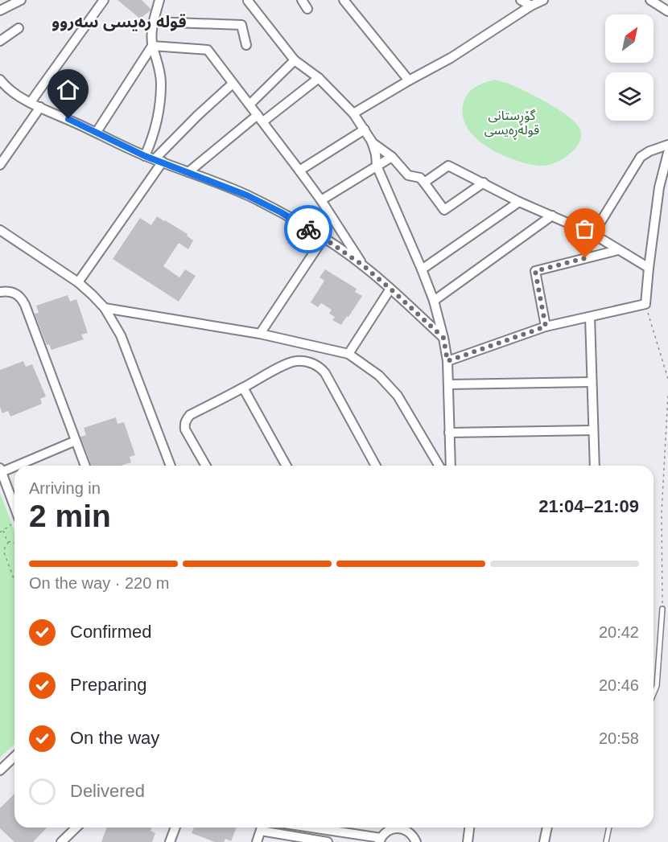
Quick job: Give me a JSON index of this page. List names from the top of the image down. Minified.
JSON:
{"districts":["قولە رەیسی سەروو"],"parks":["گۆڕستانی قولەڕەیسی"],"north":"top right","page":{"heading":["2 min","Arriving in","21:04–21:09"],"bar":"On the way · 220 m","list":[["Confirmed","20:42"],["Preparing","20:46"],["On the way","20:58"],"Delivered"]}}
